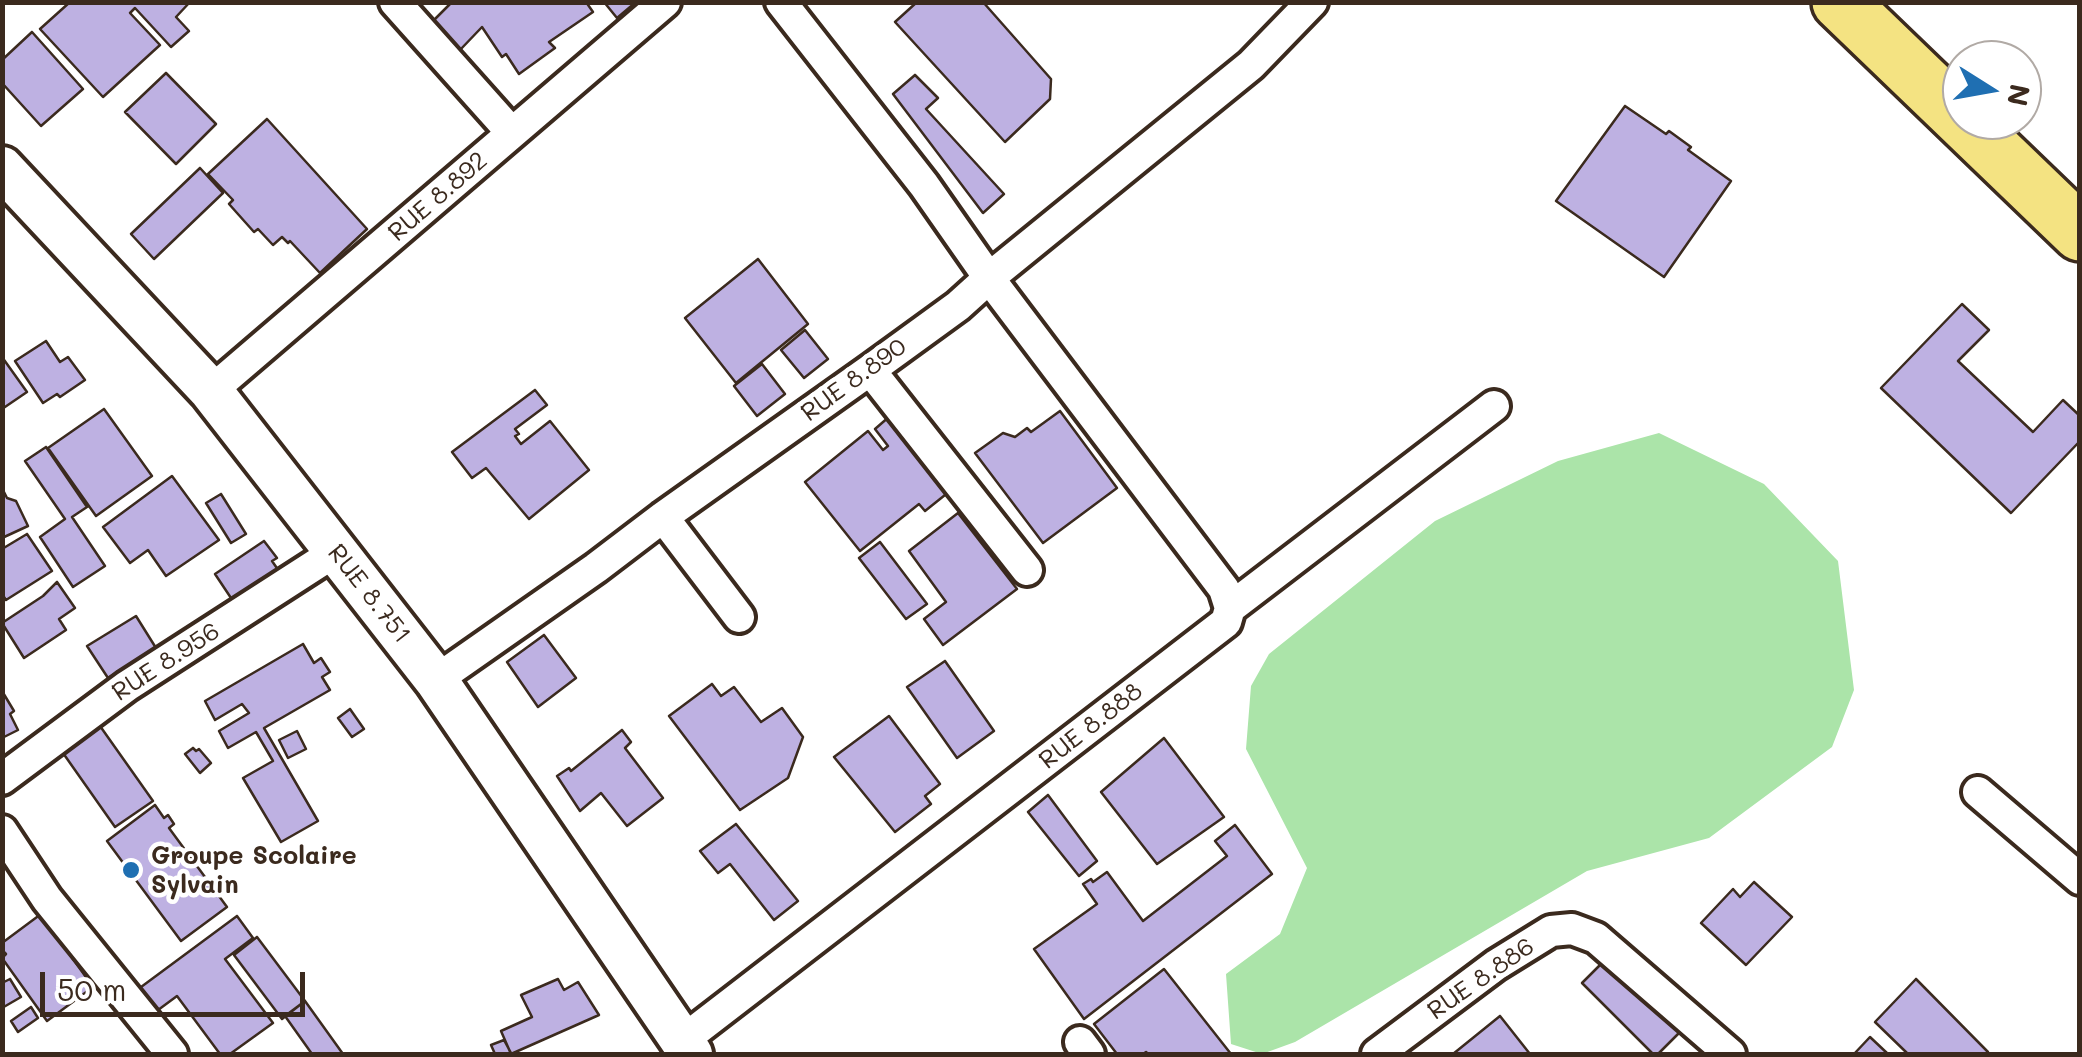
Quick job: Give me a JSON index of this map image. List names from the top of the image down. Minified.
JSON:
{"streets":{"main road":["RUE 8.751"],"street":["RUE 8.892","RUE 8.890","RUE 8.956","RUE 8.888","RUE 8.886"]},"crossings":[["RUE 8.892","RUE 8.751"],["RUE 8.890","RUE 8.751"],["RUE 8.751","RUE 8.956"],["RUE 8.751","RUE 8.888"]],"places":["Groupe Scolaire Sylvain"],"scale_bar":"50 m","north":"right"}
